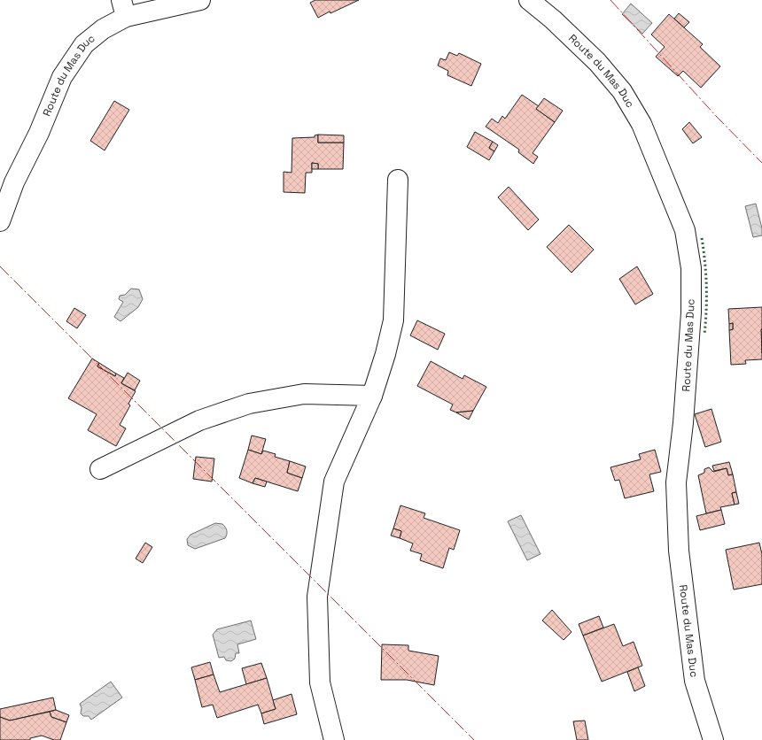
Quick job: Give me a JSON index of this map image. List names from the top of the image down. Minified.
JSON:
{"streets":{"street":["Route du Mas Duc"]}}
